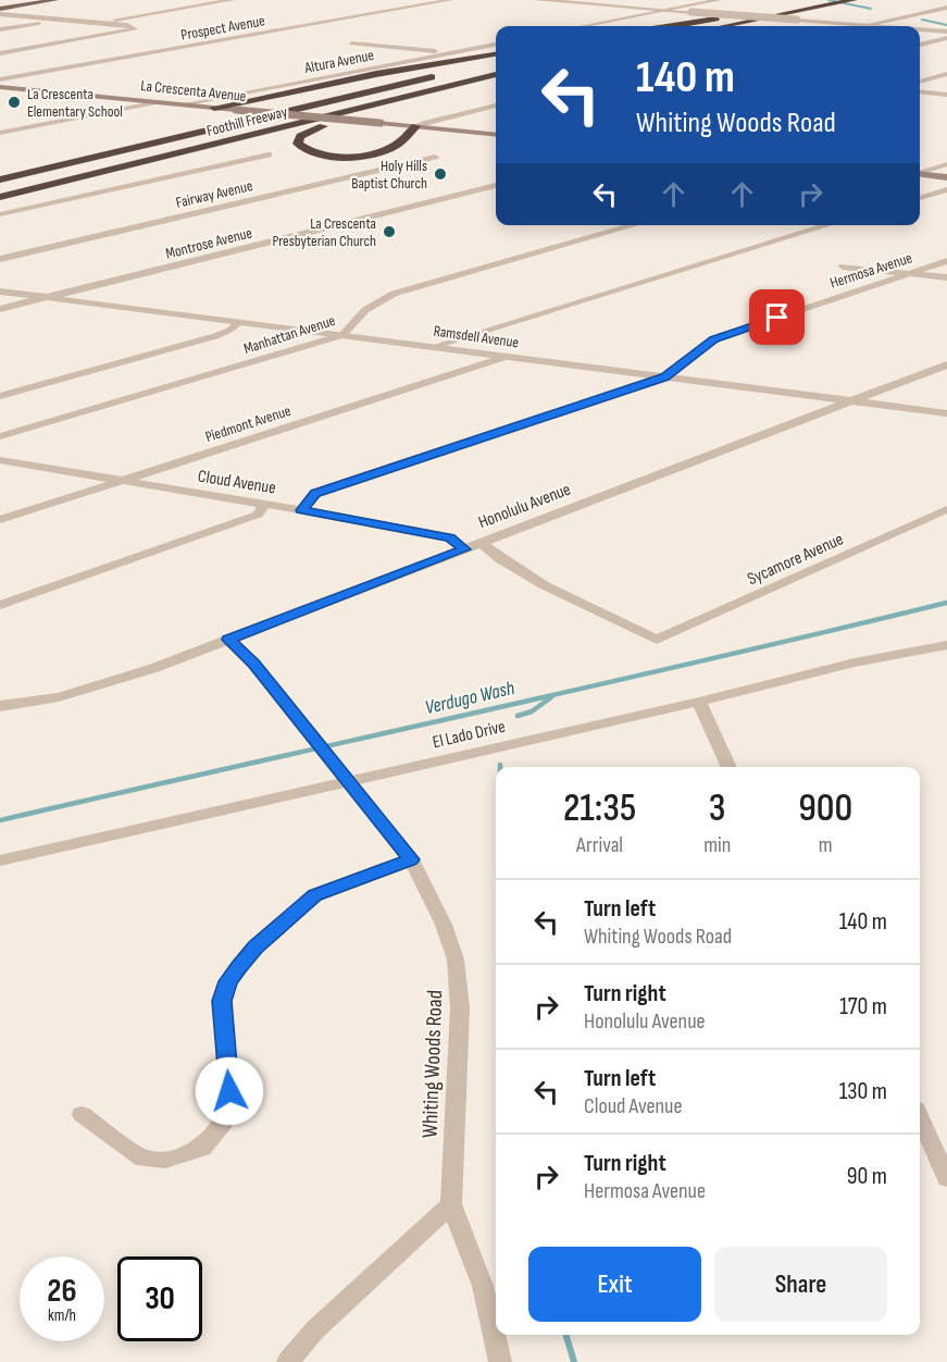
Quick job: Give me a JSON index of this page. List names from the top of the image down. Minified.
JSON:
{"streets":{"highway":["Foothill Freeway"],"main road":["La Crescenta Avenue"],"street":["Prospect Avenue","Altura Avenue","Fairway Avenue","Montrose Avenue","Hermosa Avenue","Manhattan Avenue","Ramsdell Avenue","Piedmont Avenue","Cloud Avenue","Honolulu Avenue","Sycamore Avenue","El Lado Drive","Whiting Woods Road"]},"crossings":[["Altura Avenue","La Crescenta Avenue"],["Montrose Avenue","Ramsdell Avenue"],["Hermosa Avenue","Ramsdell Avenue"],["Hermosa Avenue","Cloud Avenue"],["Manhattan Avenue","Ramsdell Avenue"],["Ramsdell Avenue","Piedmont Avenue"],["Ramsdell Avenue","Honolulu Avenue"],["Piedmont Avenue","Cloud Avenue"],["Cloud Avenue","Honolulu Avenue"],["Cloud Avenue","Sycamore Avenue"],["Honolulu Avenue","Whiting Woods Road"],["El Lado Drive","Whiting Woods Road"]],"water":["Verdugo Wash"],"places":["La Crescenta Elementary School","Holy Hills Baptist Church","La Crescenta Presbyterian Church"],"page":{"turn":["140 m","Whiting Woods Road"],"eta":["21:35","Arrival","3","min","900","m"],"list":[{"name":"Turn left","note":"Whiting Woods Road","value":"140 m"},{"name":"Turn right","note":"Honolulu Avenue","value":"170 m"},{"name":"Turn left","note":"Cloud Avenue","value":"130 m"},{"name":"Turn right","note":"Hermosa Avenue","value":"90 m"}],"buttons":["Exit","Share"],"speed":"26 km/h","limit":"30"}}
